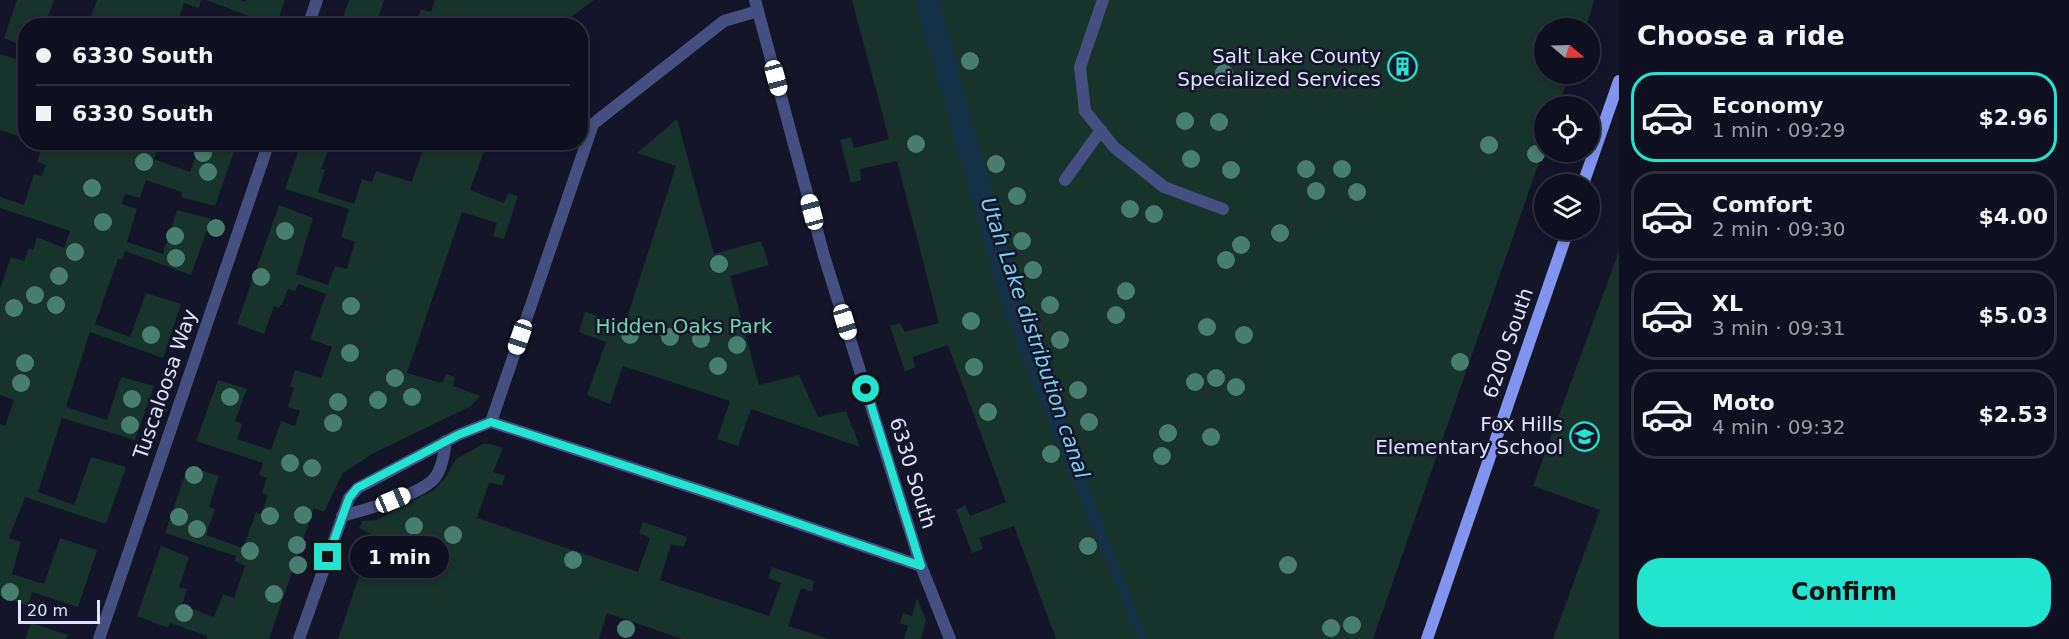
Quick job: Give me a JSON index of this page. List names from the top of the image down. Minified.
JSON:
{"streets":{"main road":["6200 South"],"street":["Tuscaloosa Way","6330 South"]},"water":["Utah Lake distribution canal"],"parks":["Hidden Oaks Park"],"places":{"building":["Salt Lake County Specialized Services"],"school or university":["Fox Hills Elementary School"]},"scale_bar":"20 m","north":"right","page":{"heading":"Choose a ride","banner":["6330 South","6330 South"],"list":[{"name":"Economy","note":"1 min · 09:29","value":"$2.96"},{"name":"Comfort","note":"2 min · 09:30","value":"$4.00"},{"name":"XL","note":"3 min · 09:31","value":"$5.03"},{"name":"Moto","note":"4 min · 09:32","value":"$2.53"}],"bubble":"1 min","buttons":"Confirm","scale":"20 m"}}
